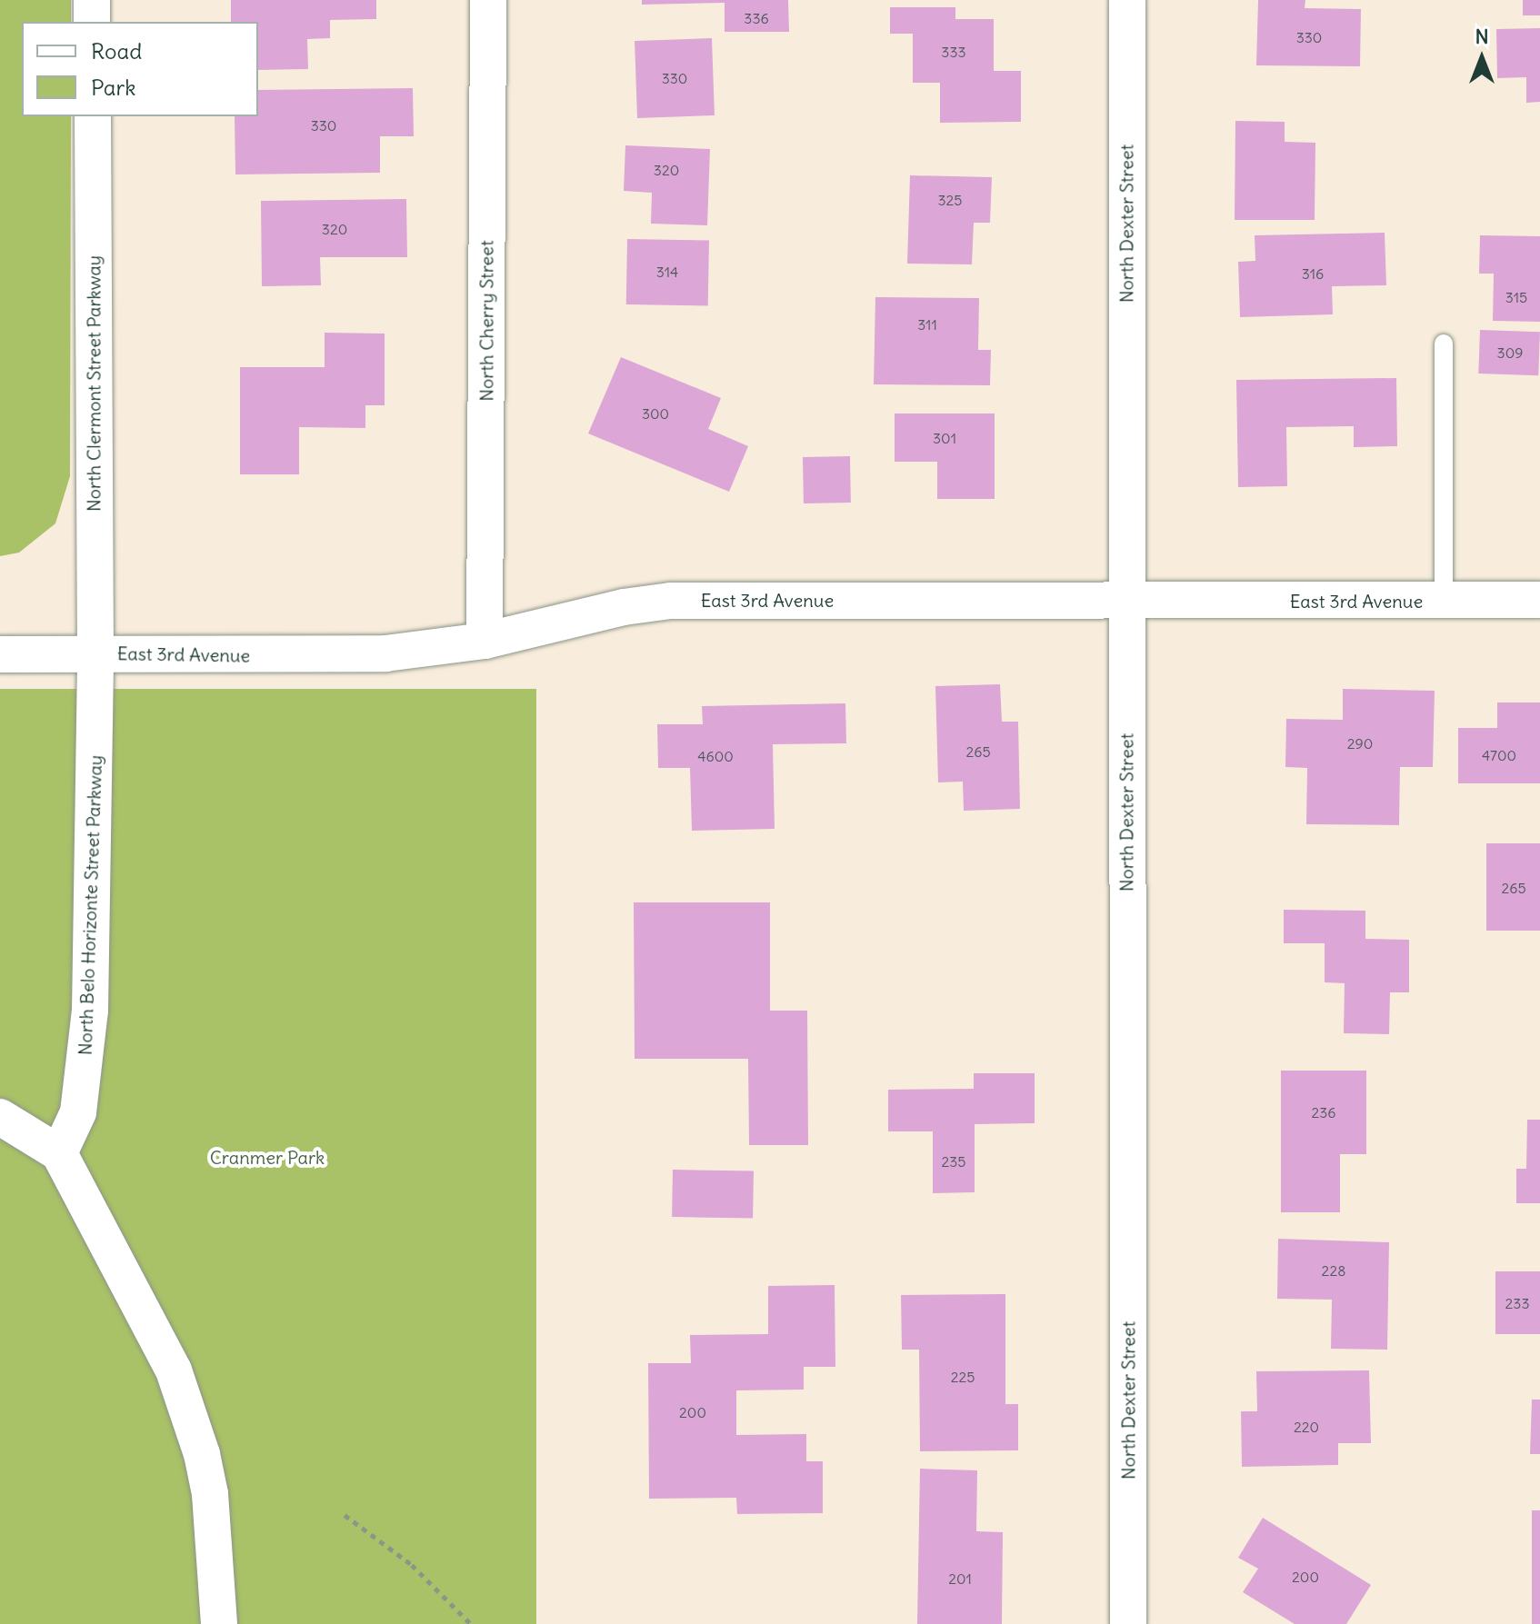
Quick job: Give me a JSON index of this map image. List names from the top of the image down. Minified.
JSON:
{"streets":{"street":["North Dexter Street","North Cherry Street","North Clermont Street Parkway","East 3rd Avenue","North Belo Horizonte Street Parkway"]},"crossings":[["North Dexter Street","East 3rd Avenue"],["North Cherry Street","East 3rd Avenue"],["North Clermont Street Parkway","East 3rd Avenue"],["North Clermont Street Parkway","North Belo Horizonte Street Parkway"],["East 3rd Avenue","North Belo Horizonte Street Parkway"]],"parks":["Cranmer Park"],"house_numbers":["336","330","333","330","330","320","325","320","314","316","315","311","309","300","301","290","265","4700","4600","265","236","235","228","233","225","200","220","200","201"],"legend":["Road","Park"],"north":"top"}
